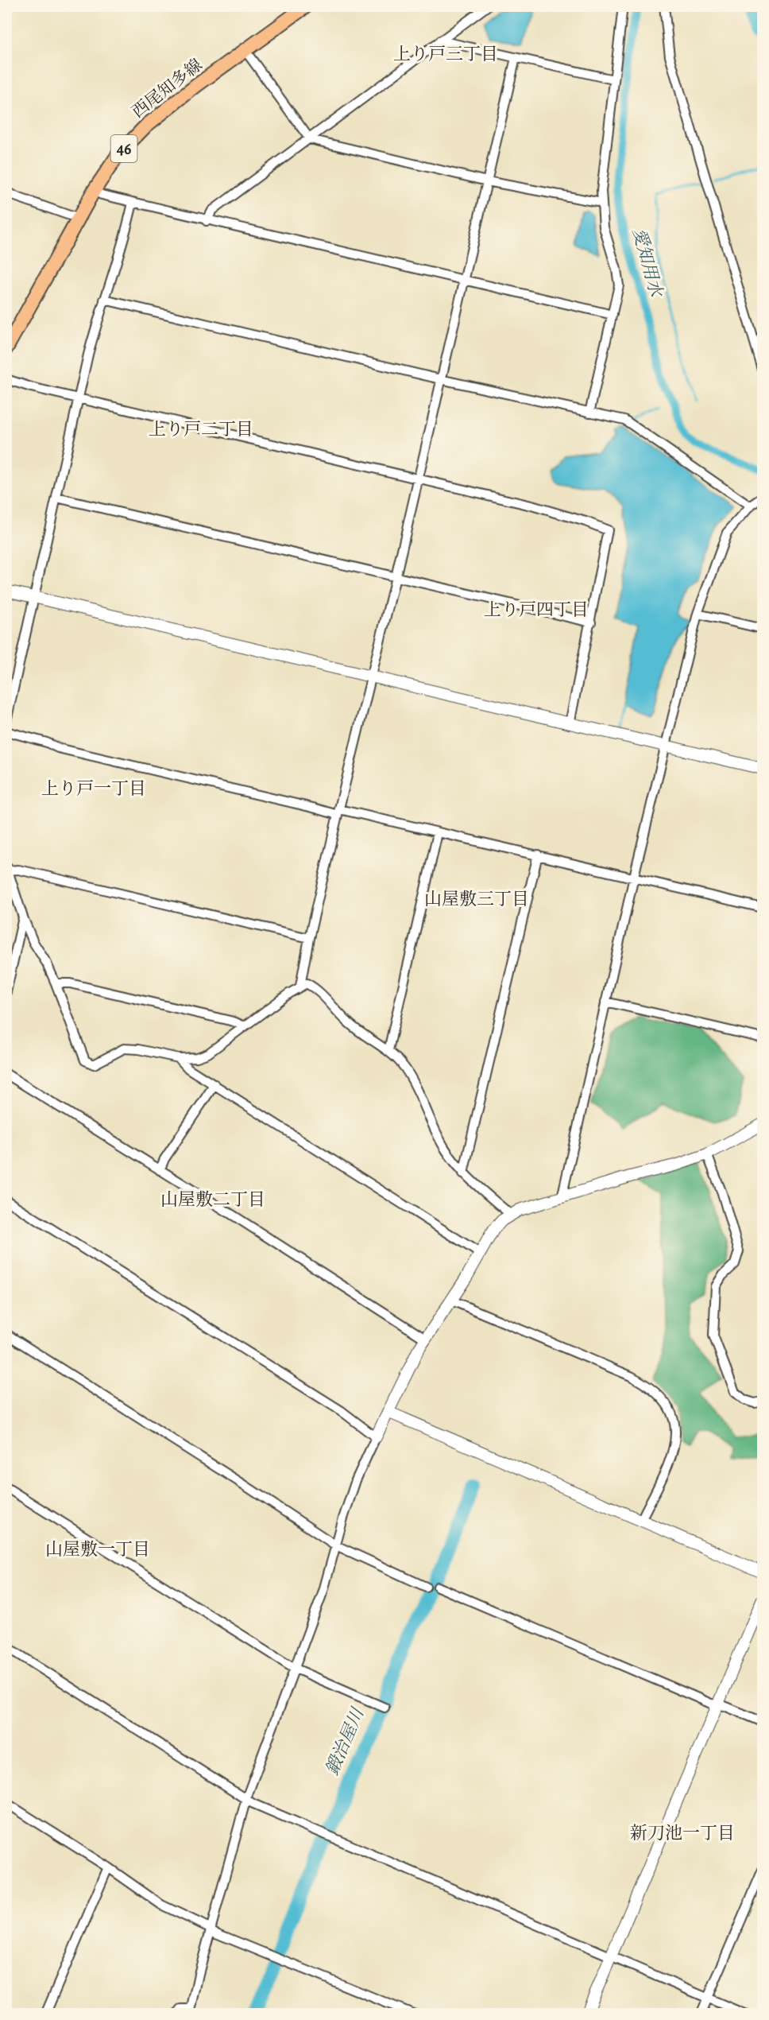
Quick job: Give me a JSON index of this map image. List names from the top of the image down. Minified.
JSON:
{"streets":{"main road":["西尾知多線","46"]},"districts":["上り戸三丁目","上り戸二丁目","上り戸四丁目","上り戸一丁目","山屋敷三丁目","山屋敷二丁目","山屋敷一丁目","新刀池一丁目"],"water":["愛知用水","鍛治屋川"]}
